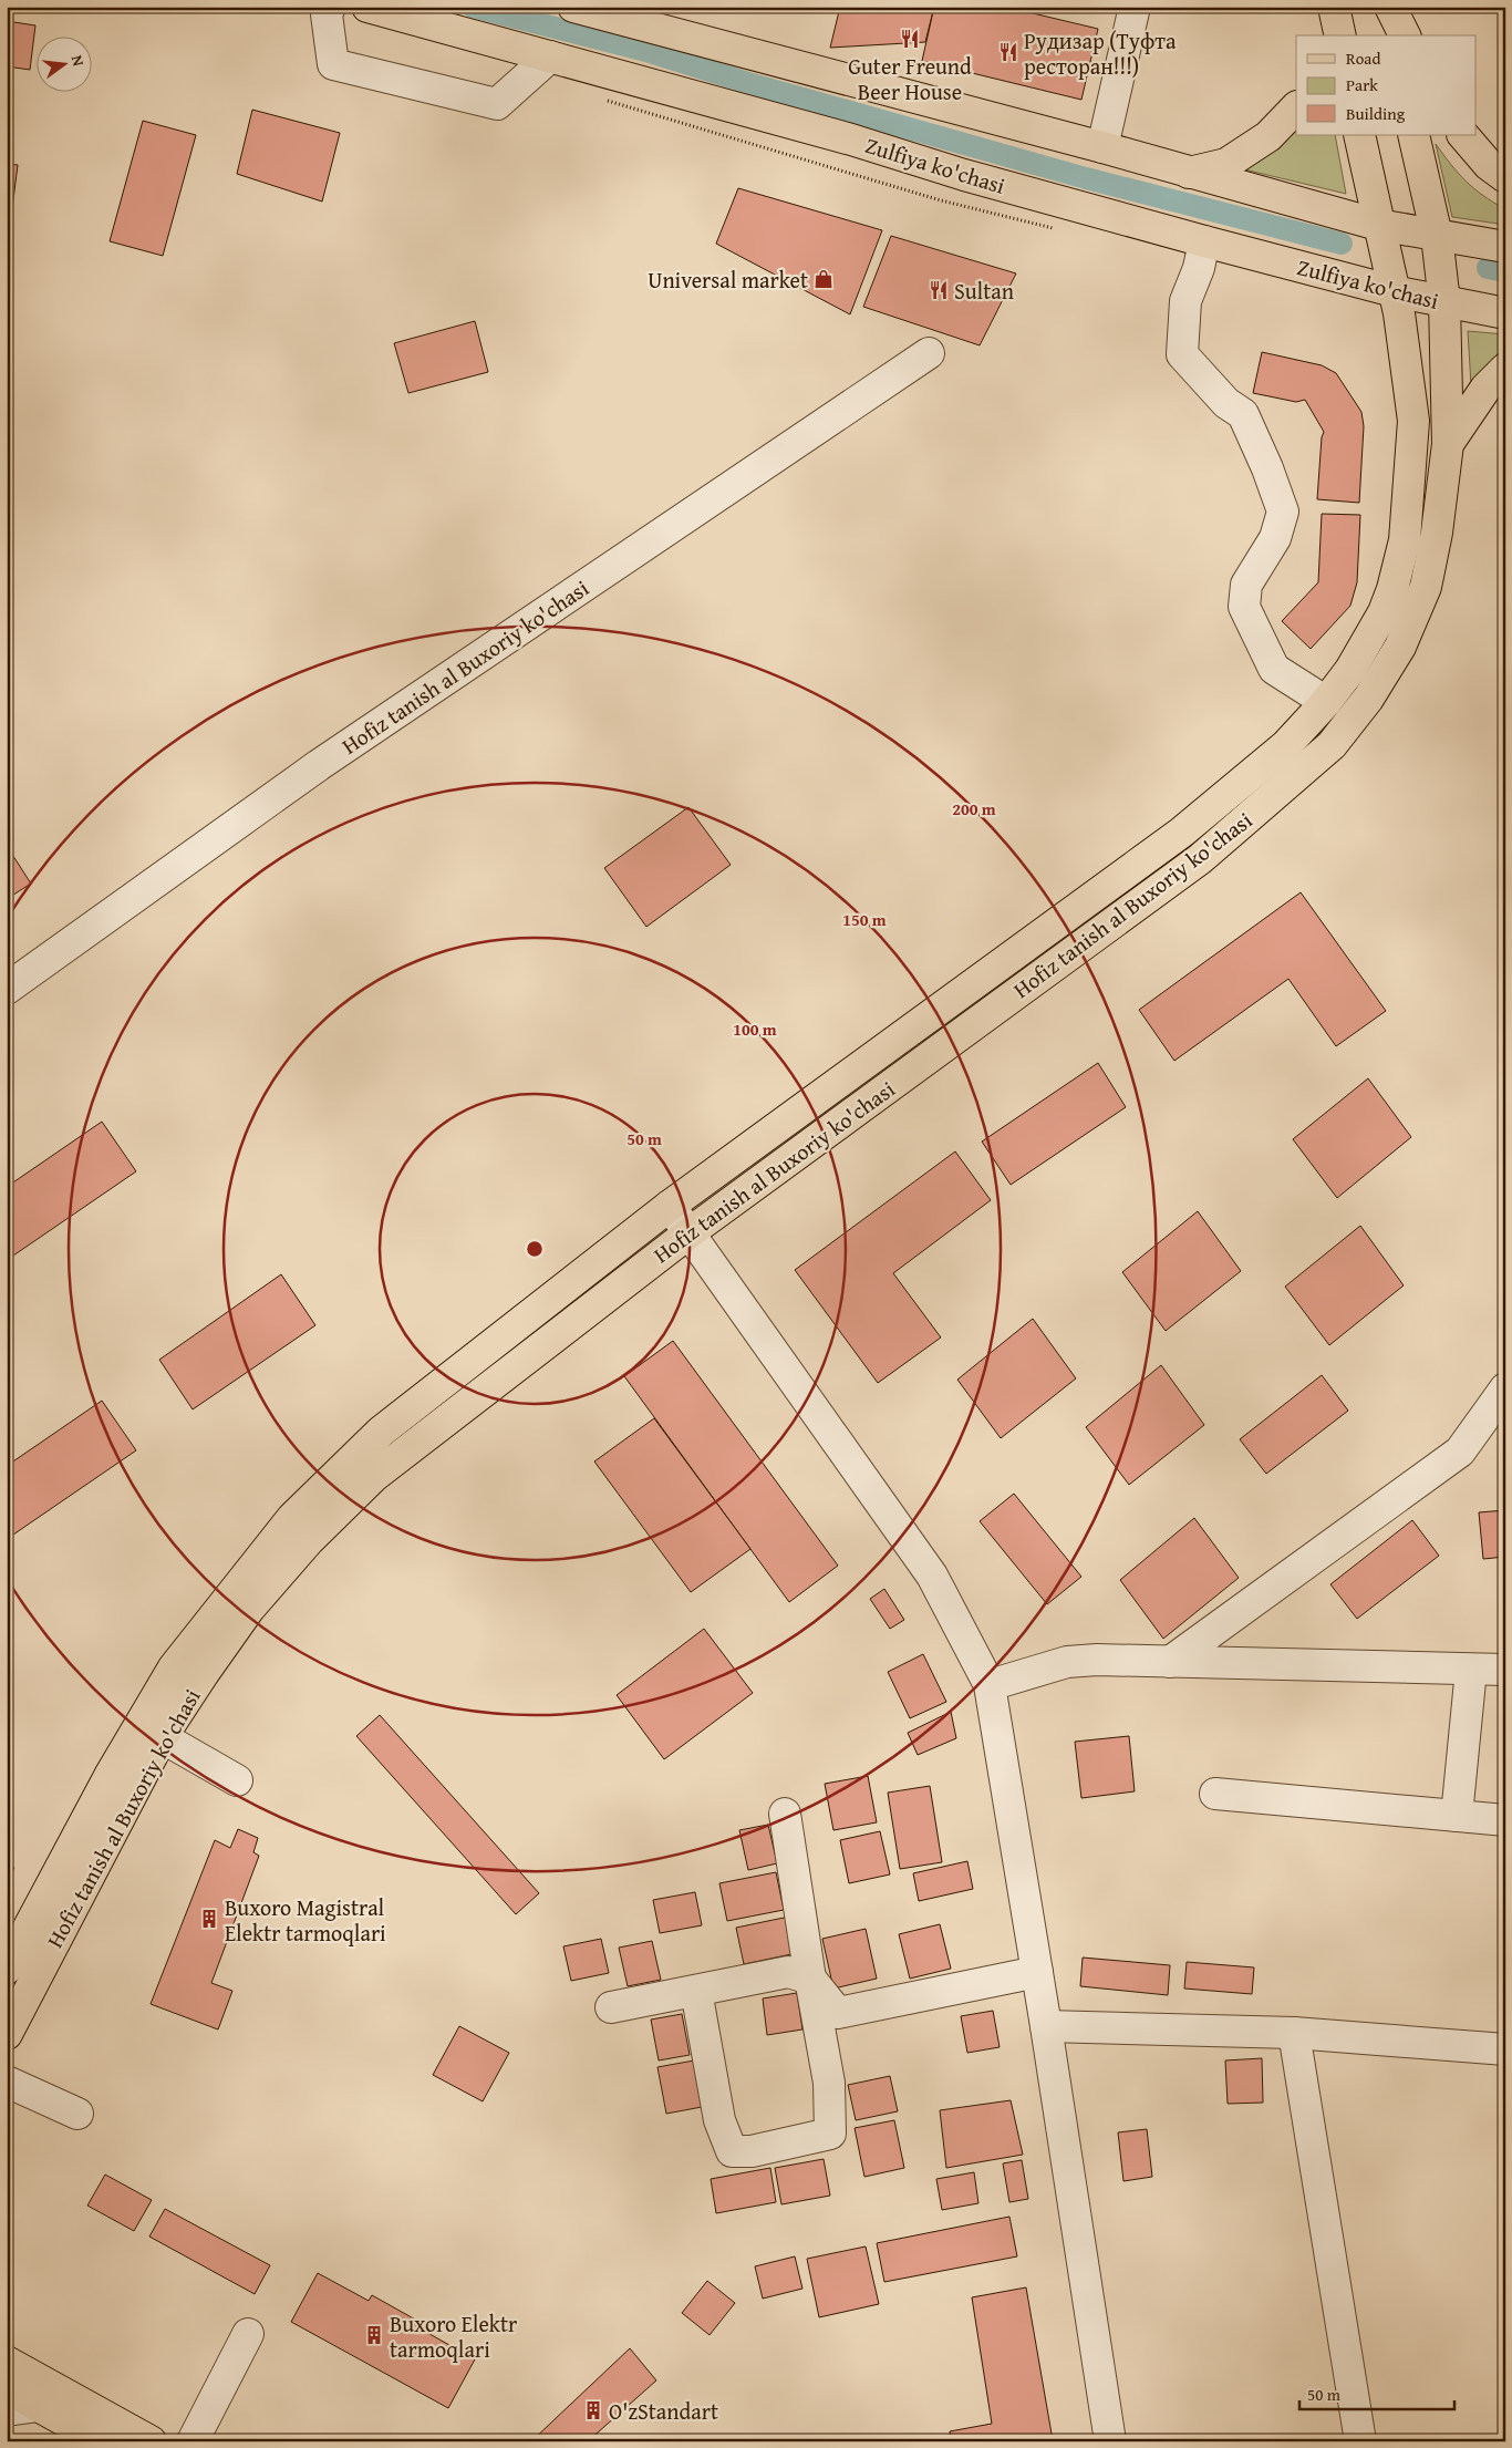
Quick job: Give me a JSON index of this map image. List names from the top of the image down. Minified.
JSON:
{"streets":{"main road":["Zulfiya ko'chasi","Hofiz tanish al Buxoriy ko'chasi"]},"crossings":[["Zulfiya ko'chasi","Hofiz tanish al Buxoriy ko'chasi"]],"places":{"restaurant":["Guter Freund Beer House","Рудизар (Туфта ресторан!!!)","Sultan"],"shop":["Universal market"],"building":["Buxoro Magistral Elektr tarmoqlari","Buxoro Elektr tarmoqlari","O'zStandart"]},"legend":["Road","Park","Building"],"scale_bar":"50 m","north":"right","rings":["200 m","150 m","100 m","50 m"]}
